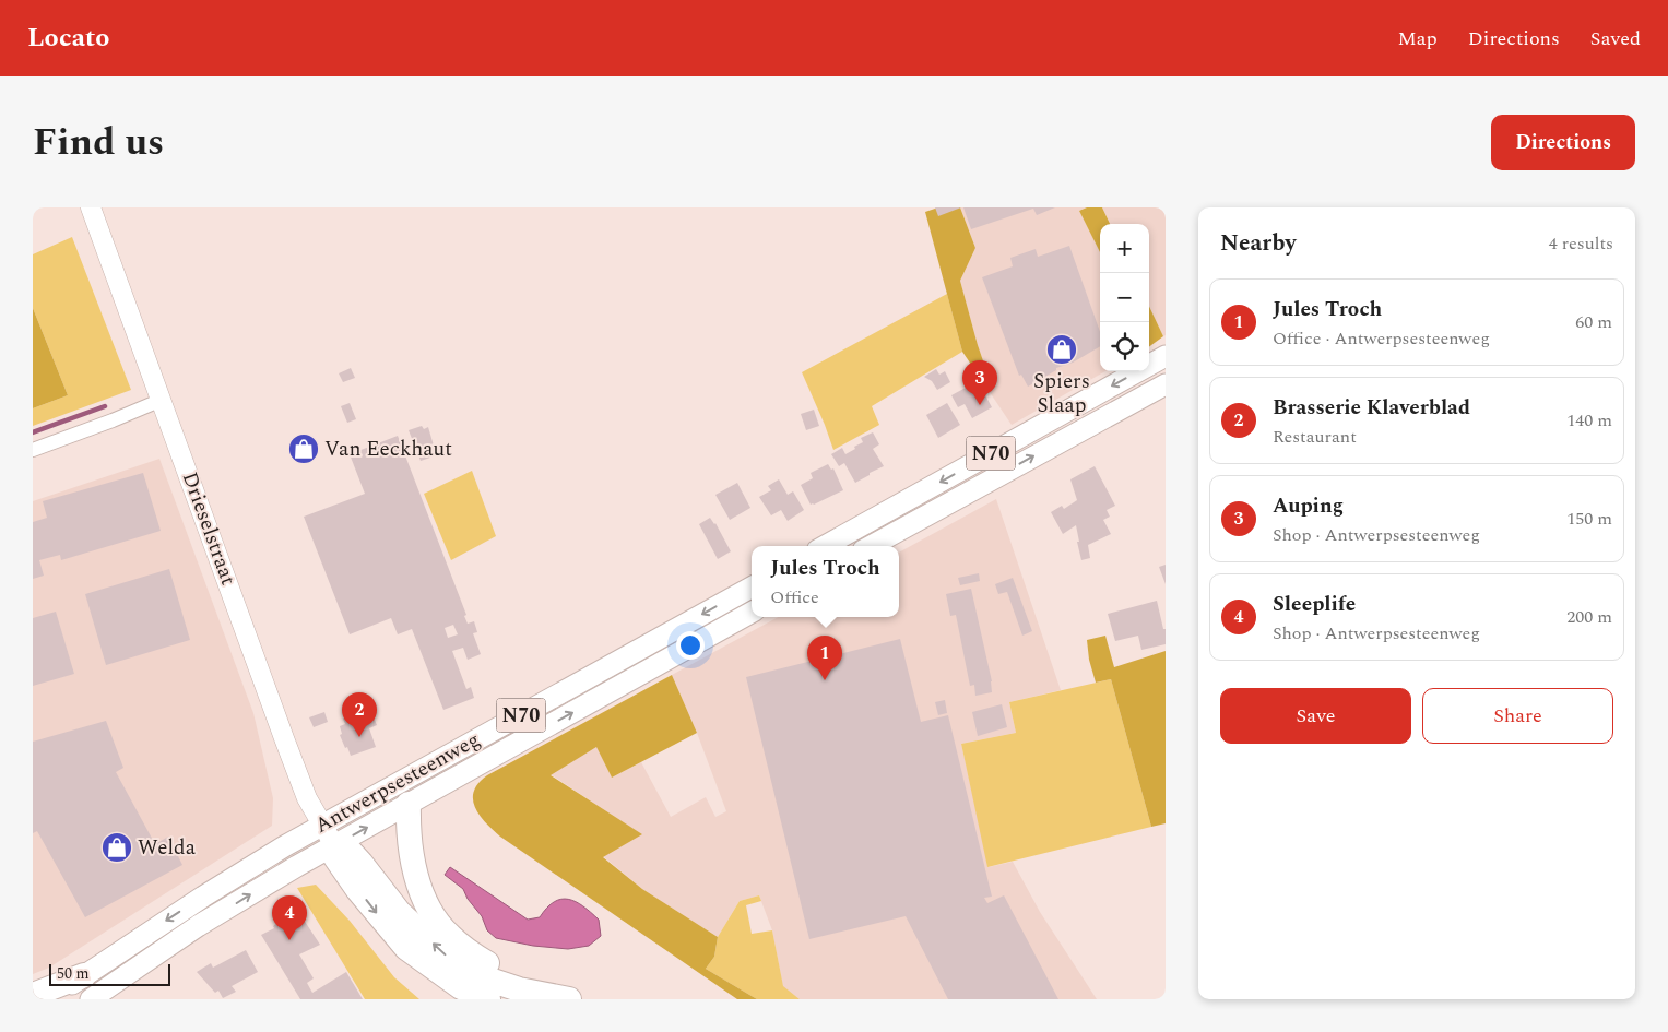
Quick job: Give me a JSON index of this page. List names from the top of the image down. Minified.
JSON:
{"streets":{"main road":["N70","Antwerpsesteenweg"],"street":["Drieselstraat"]},"crossings":[["Drieselstraat","Antwerpsesteenweg"]],"places":{"shop":["Spiers Slaap","Van Eeckhaut","Welda"]},"scale_bar":"50 m","page":{"header":"Locato","nav":["Map","Directions","Saved"],"title":"Find us","buttons":["Directions",["Save","Share"]],"heading":["Nearby","4 results"],"map_buttons":["+","−"],"list":[{"mark":"1","name":"Jules Troch","note":"Office · Antwerpsesteenweg","value":"60 m"},{"mark":"2","name":"Brasserie Klaverblad","note":"Restaurant","value":"140 m"},{"mark":"3","name":"Auping","note":"Shop · Antwerpsesteenweg","value":"150 m"},{"mark":"4","name":"Sleeplife","note":"Shop · Antwerpsesteenweg","value":"200 m"}],"pins":["3","1","2","4"],"popup":["Jules Troch","Office"],"scale":"50 m"}}
